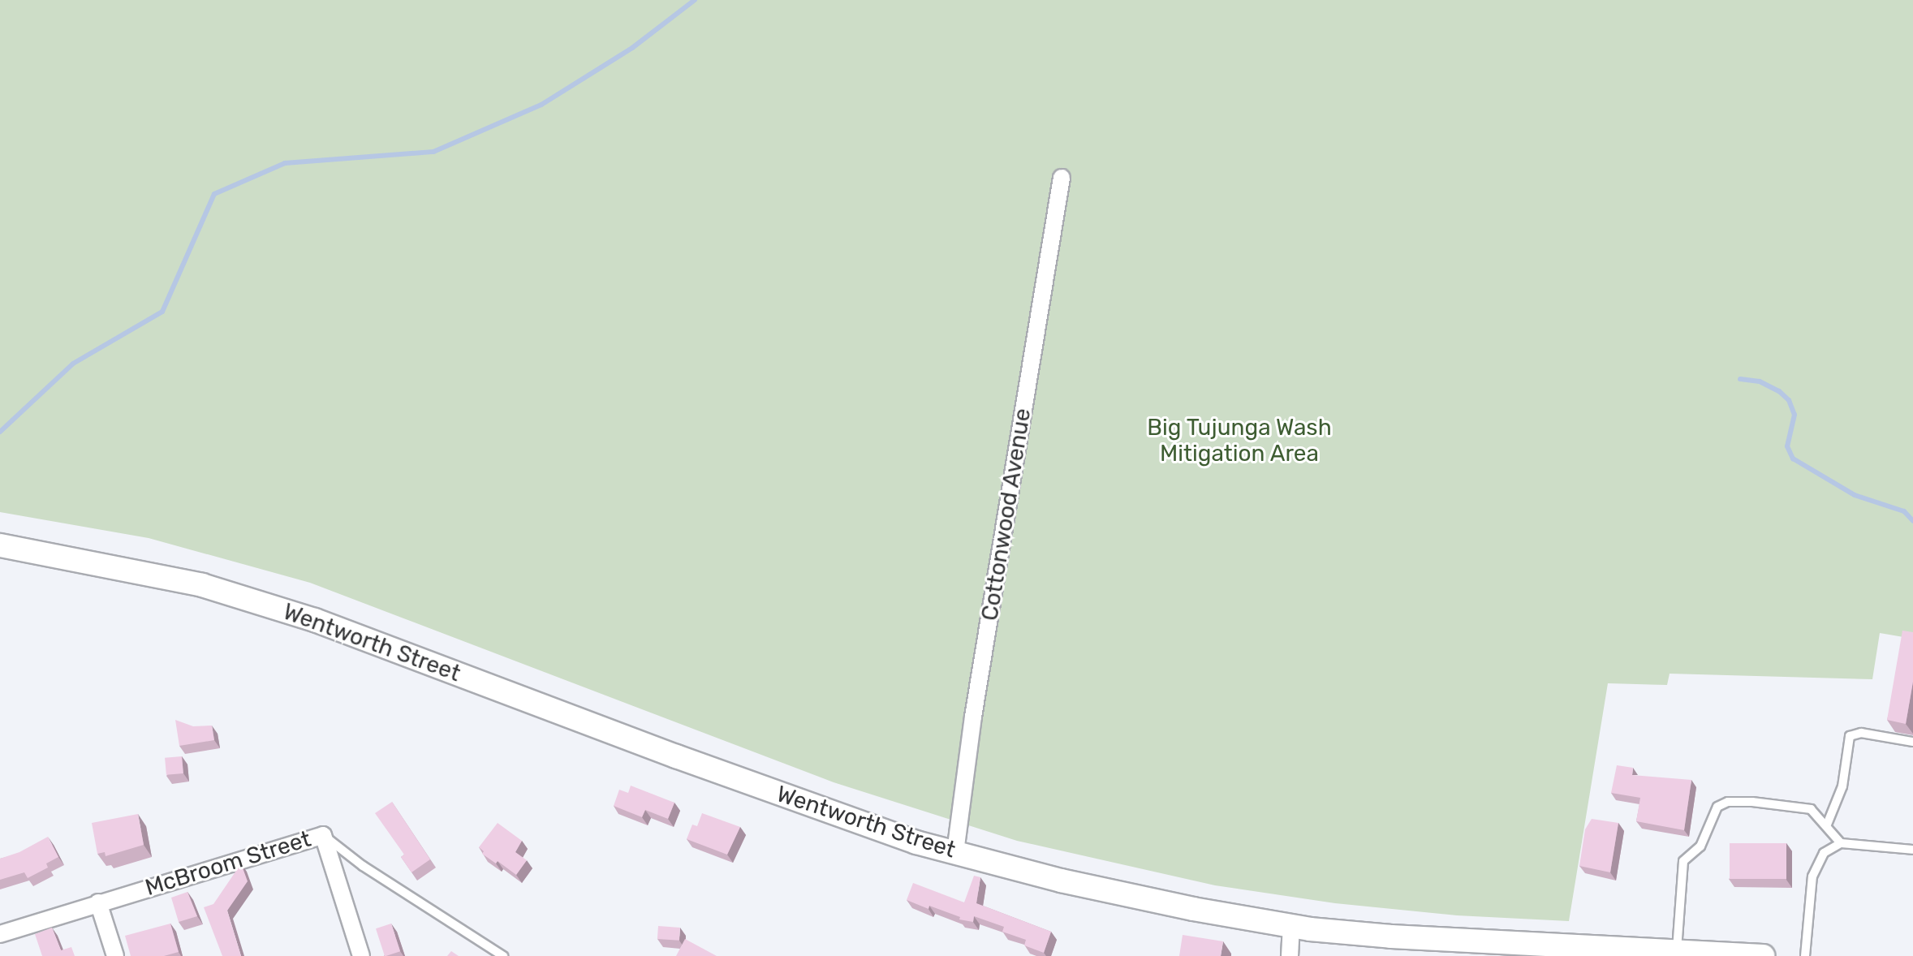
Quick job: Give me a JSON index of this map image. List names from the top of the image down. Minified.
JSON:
{"streets":{"main road":["Wentworth Street"],"street":["Cottonwood Avenue","McBroom Street"]},"crossings":[["Cottonwood Avenue","Wentworth Street"]],"parks":["Big Tujunga Wash Mitigation Area"]}
